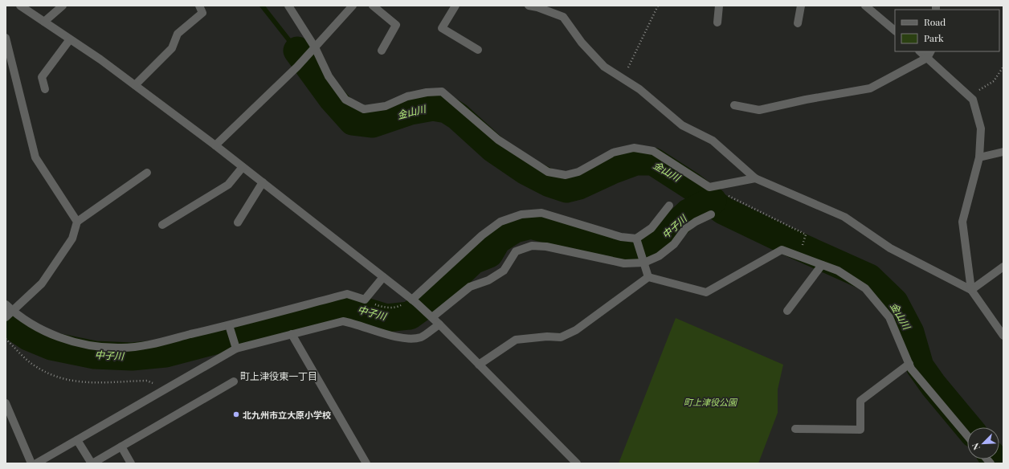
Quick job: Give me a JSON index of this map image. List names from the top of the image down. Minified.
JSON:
{"districts":["町上津役東一丁目"],"water":["金山川","中子川"],"parks":["町上津役公園"],"places":["北九州市立大原小学校"],"legend":["Road","Park"],"north":"bottom left"}
